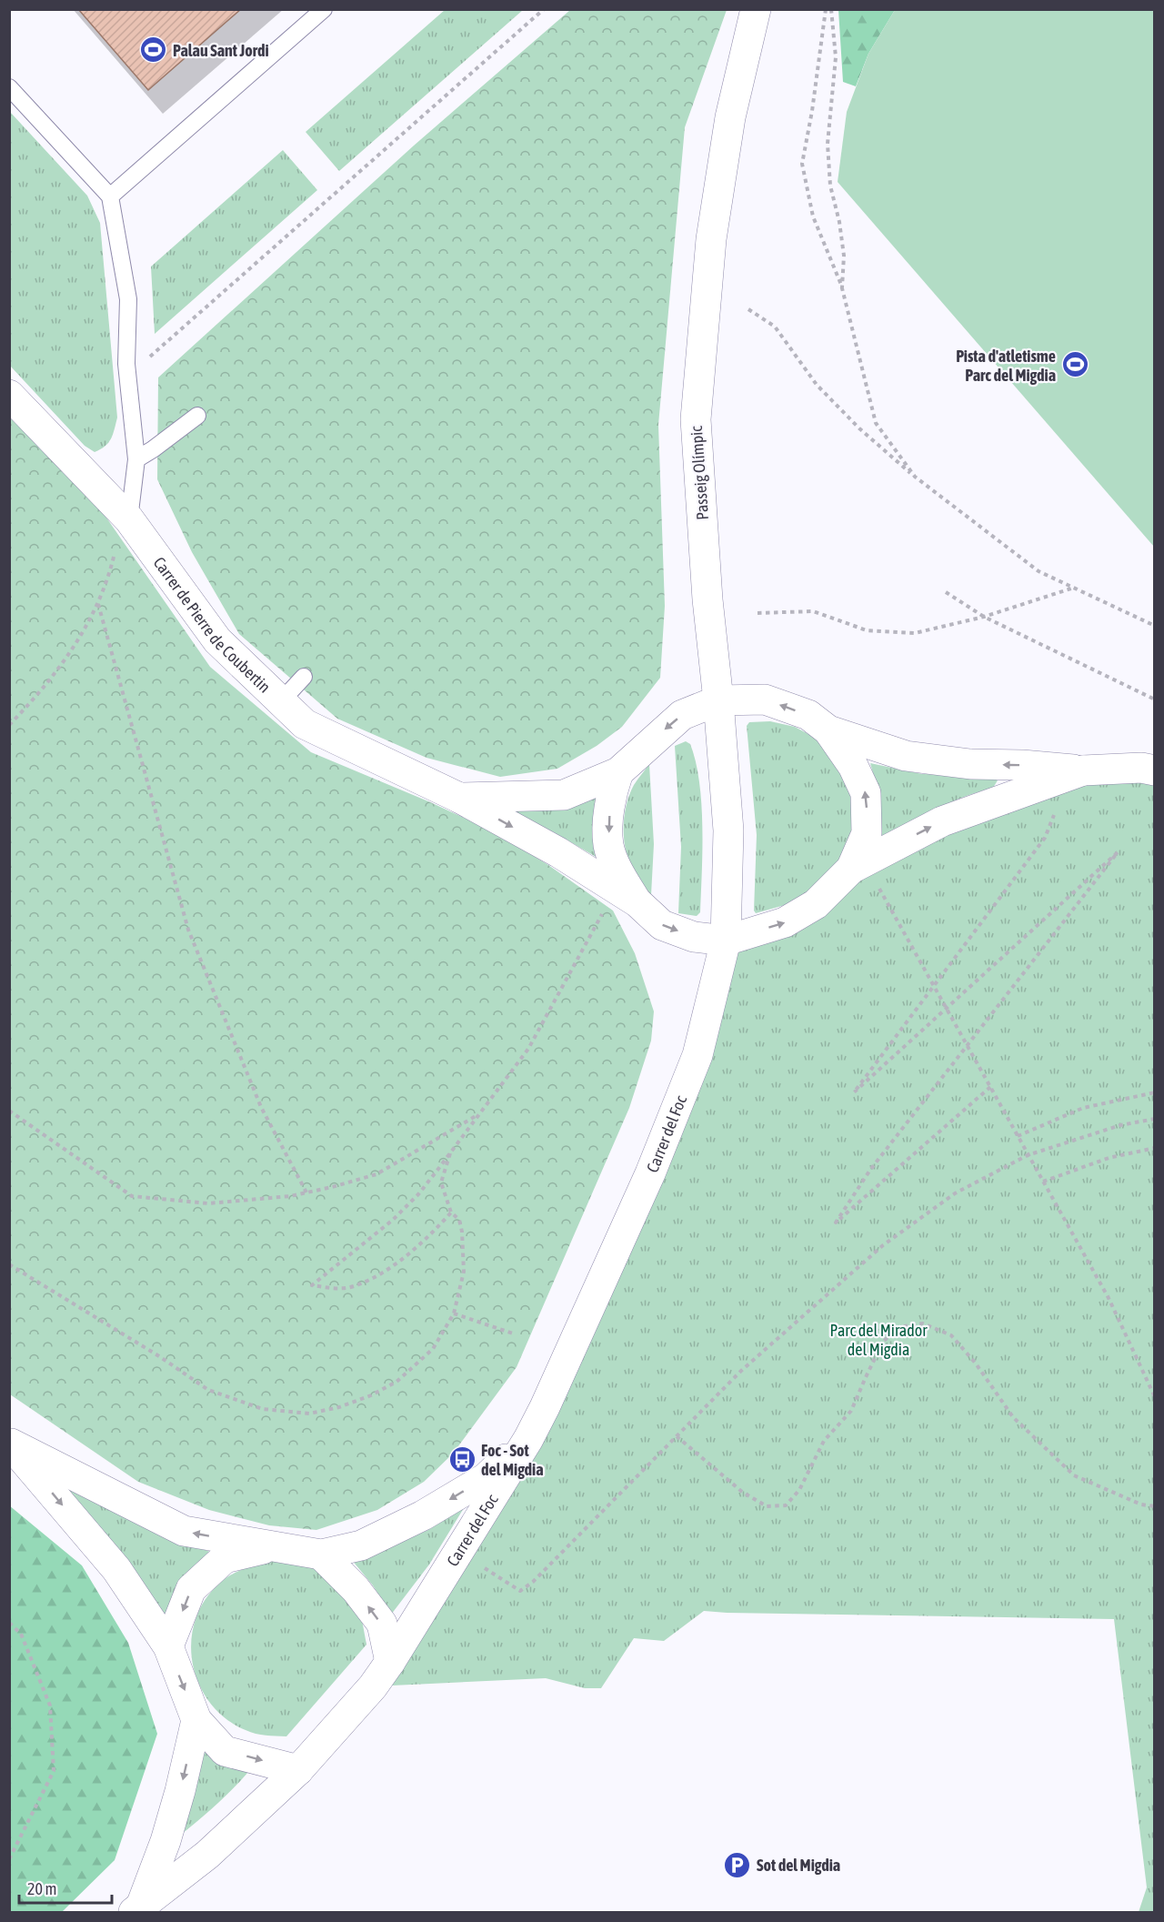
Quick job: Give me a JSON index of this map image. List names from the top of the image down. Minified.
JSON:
{"streets":{"street":["Passeig Olímpic","Carrer de Pierre de Coubertin","Carrer del Foc"]},"crossings":[["Passeig Olímpic","Carrer del Foc"]],"parks":["Parc del Mirador del Migdia"],"places":{"sports":["Palau Sant Jordi","Pista d'atletisme Parc del Migdia"],"bus stop":["Foc - Sot del Migdia"],"parking":["Sot del Migdia"]},"scale_bar":"20 m"}
